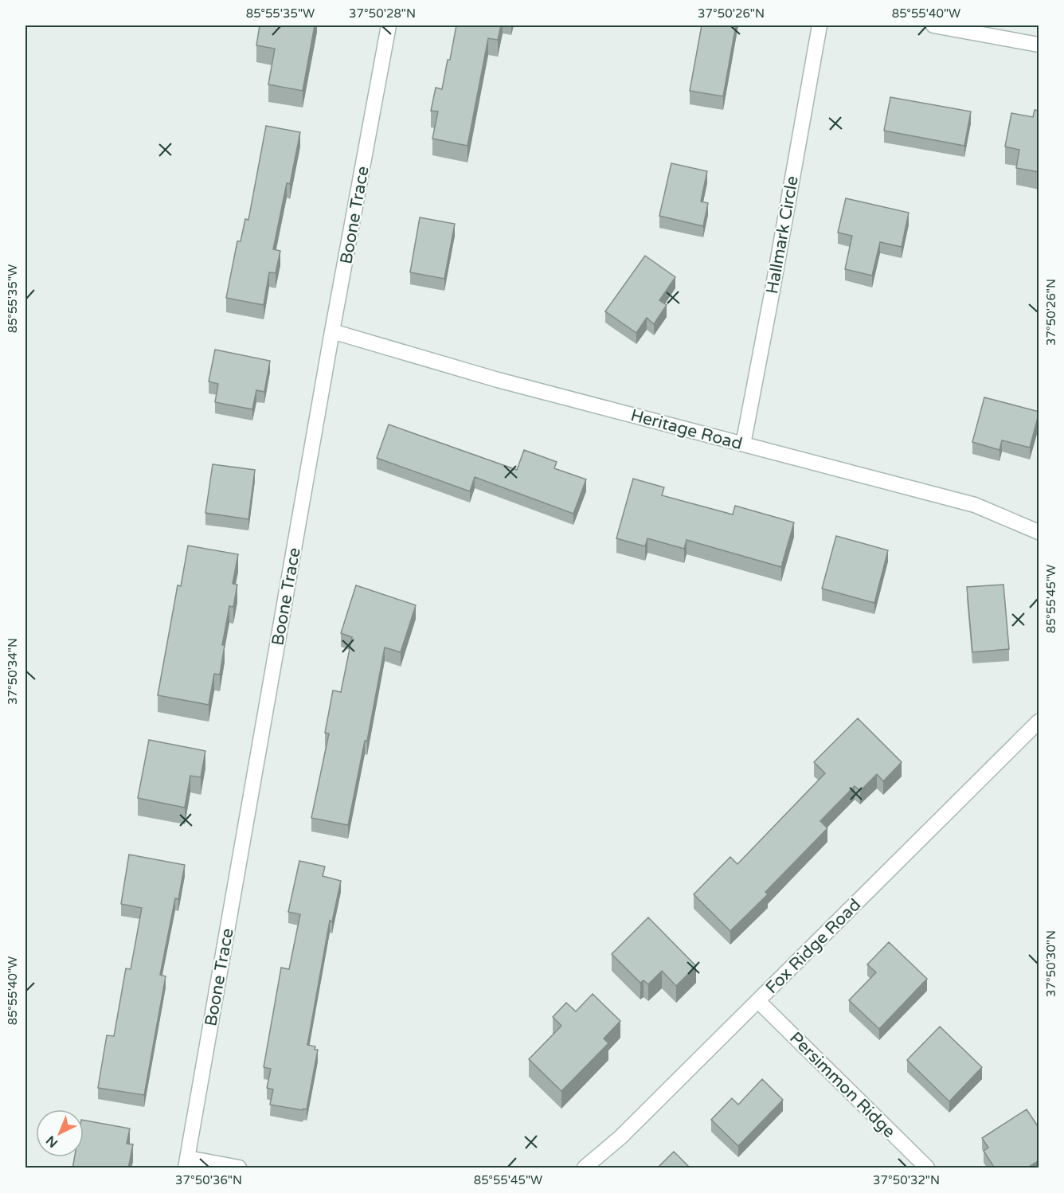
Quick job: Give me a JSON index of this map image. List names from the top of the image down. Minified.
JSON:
{"streets":{"street":["Boone Trace","Hallmark Circle","Heritage Road","Fox Ridge Road","Persimmon Ridge"]},"crossings":[["Boone Trace","Heritage Road"],["Hallmark Circle","Heritage Road"],["Fox Ridge Road","Persimmon Ridge"]],"north":"bottom left","coordinates":["85°55'35\"W","37°50'28\"N","37°50'26\"N","85°55'40\"W","85°55'45\"W","37°50'34\"N","37°50'30\"N","37°50'36\"N","37°50'32\"N"]}
